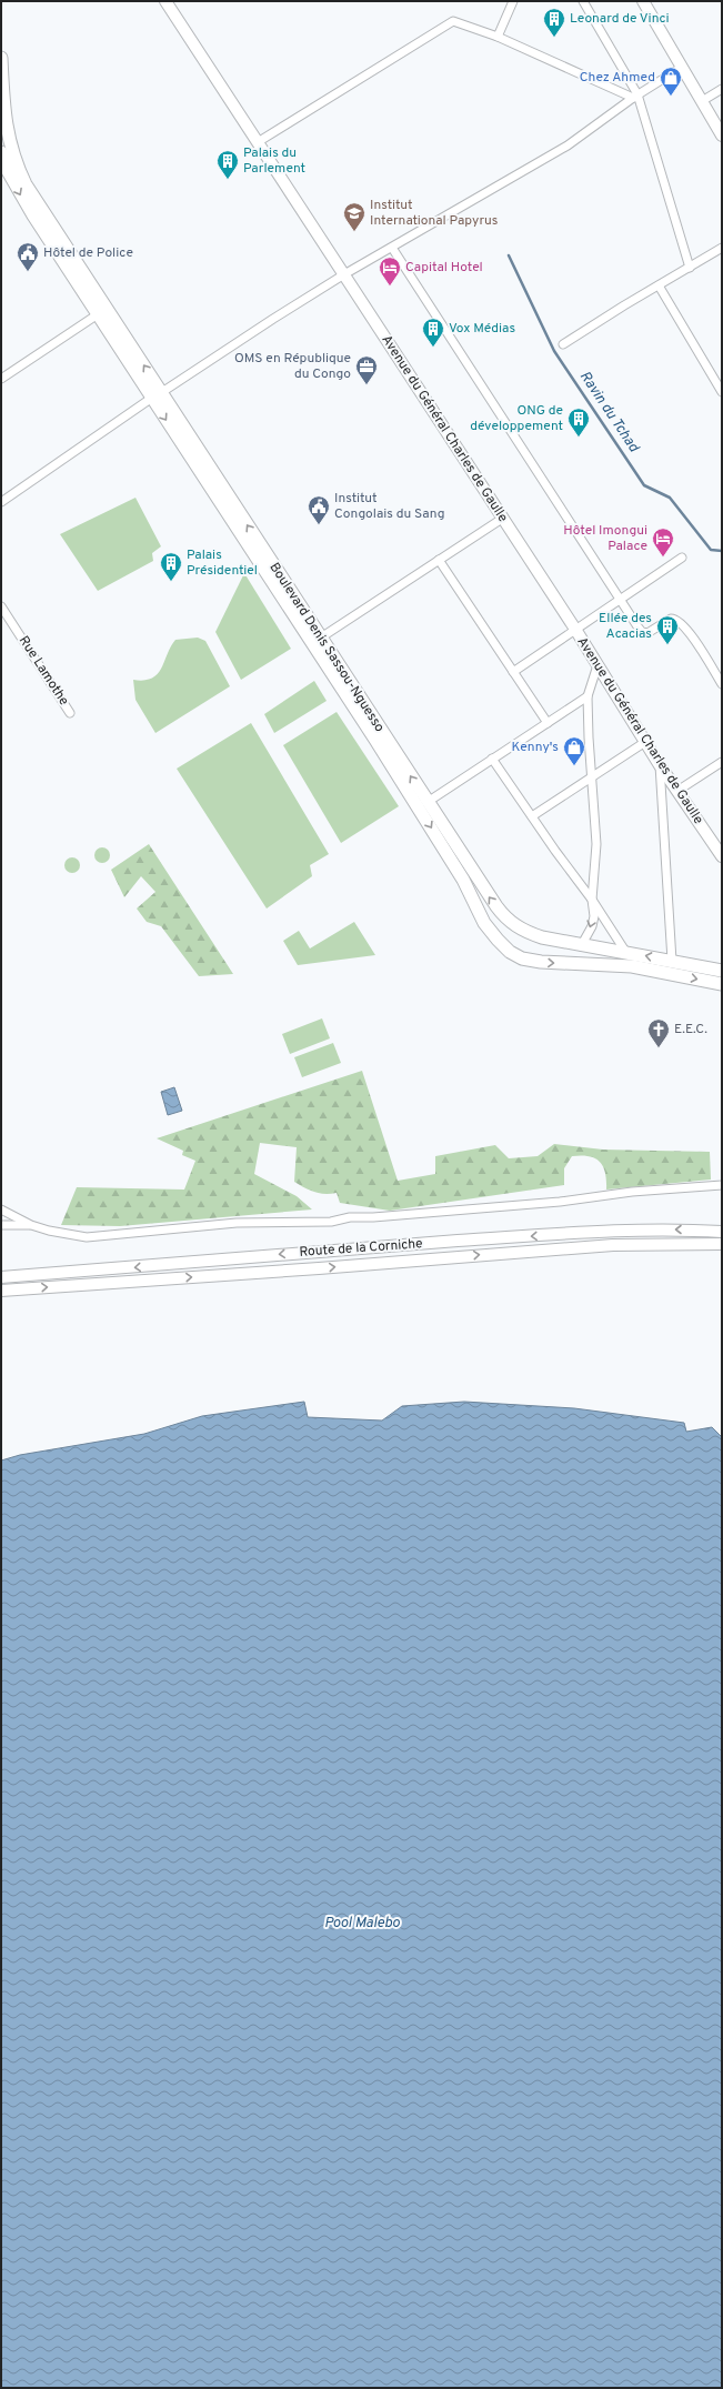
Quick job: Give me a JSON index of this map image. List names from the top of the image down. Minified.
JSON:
{"streets":{"main road":["Avenue du Général Charles de Gaulle","Boulevard Denis Sassou-Nguesso","Route de la Corniche"],"street":["Rue Lamothe"]},"water":["Ravin du Tchad","Pool Malebo"],"places":{"building":["Leonard de Vinci","Palais du Parlement","Vox Médias","ONG de développement","Palais Présidentiel","Ellée des Acacias"],"shop":["Chez Ahmed","Kenny's"],"school or university":["Institut International Papyrus"],"public building":["Hôtel de Police","Institut Congolais du Sang"],"hotel":["Capital Hotel","Hôtel Imongui Palace"],"office":["OMS en République du Congo"],"church":["E.E.C."]}}
